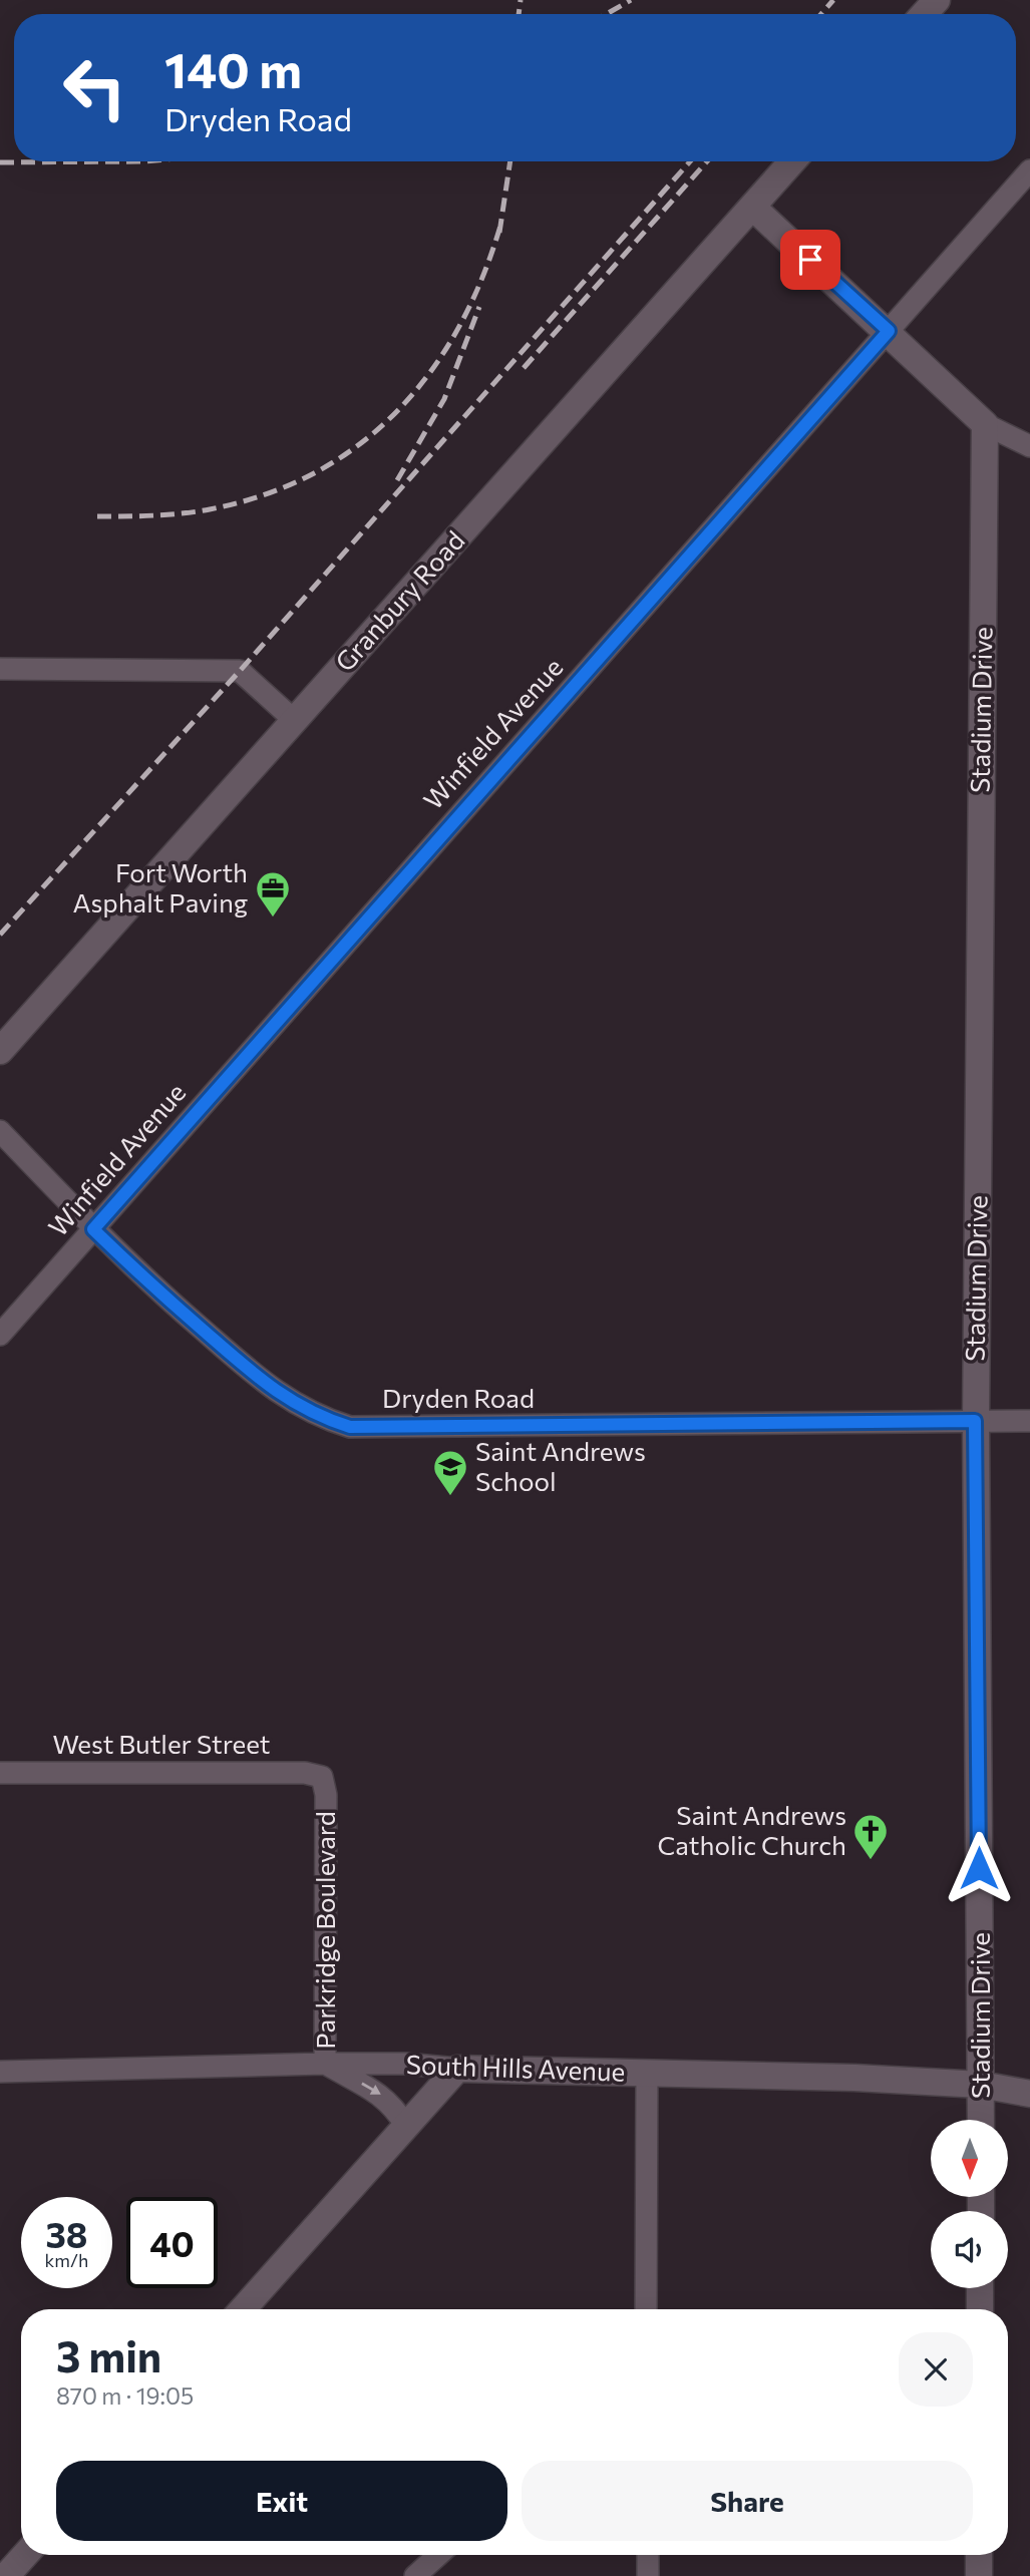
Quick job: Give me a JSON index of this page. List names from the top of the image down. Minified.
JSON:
{"streets":{"street":["Granbury Road","Stadium Drive","Winfield Avenue","Dryden Road","West Butler Street","Parkridge Boulevard","South Hills Avenue"]},"crossings":[["Stadium Drive","Dryden Road"],["Stadium Drive","South Hills Avenue"],["Winfield Avenue","Dryden Road"],["West Butler Street","Parkridge Boulevard"],["Parkridge Boulevard","South Hills Avenue"]],"places":{"office":["Fort Worth Asphalt Paving"],"school or university":["Saint Andrews School"],"church":["Saint Andrews Catholic Church"]},"north":"bottom","page":{"turn":["140 m","Dryden Road"],"speed":"38 km/h","limit":"40","heading":["3 min","870 m · 19:05"],"buttons":["Exit","Share"]}}
